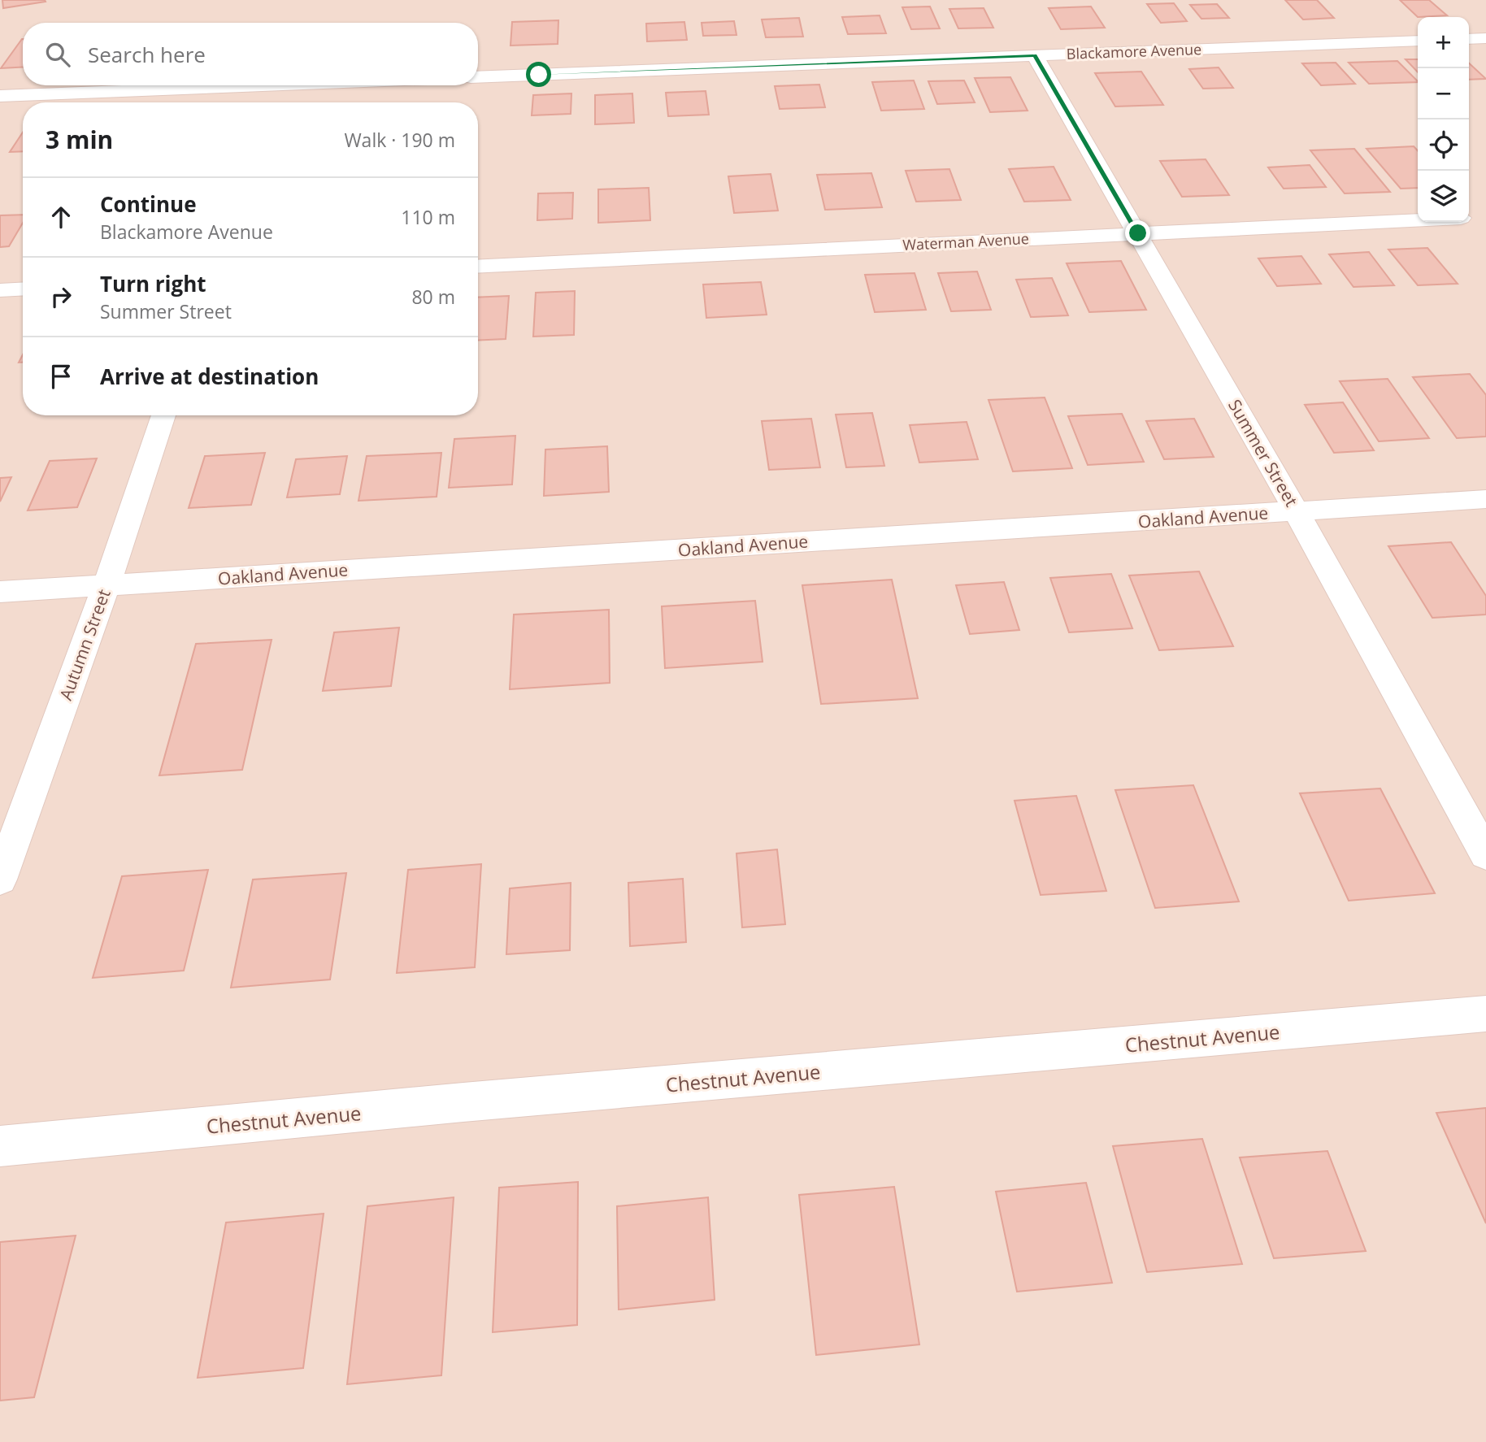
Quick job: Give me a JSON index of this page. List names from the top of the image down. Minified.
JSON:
{"streets":{"street":["Blackamore Avenue","Waterman Avenue","Summer Street","Oakland Avenue","Autumn Street","Chestnut Avenue"]},"crossings":[["Blackamore Avenue","Summer Street"],["Waterman Avenue","Summer Street"],["Summer Street","Oakland Avenue"],["Oakland Avenue","Autumn Street"]],"page":{"map_buttons":["+","−"],"search":"Search here","heading":["3 min","Walk · 190 m"],"list":[["Continue","Blackamore Avenue","110 m"],["Turn right","Summer Street","80 m"],"Arrive at destination"]}}
